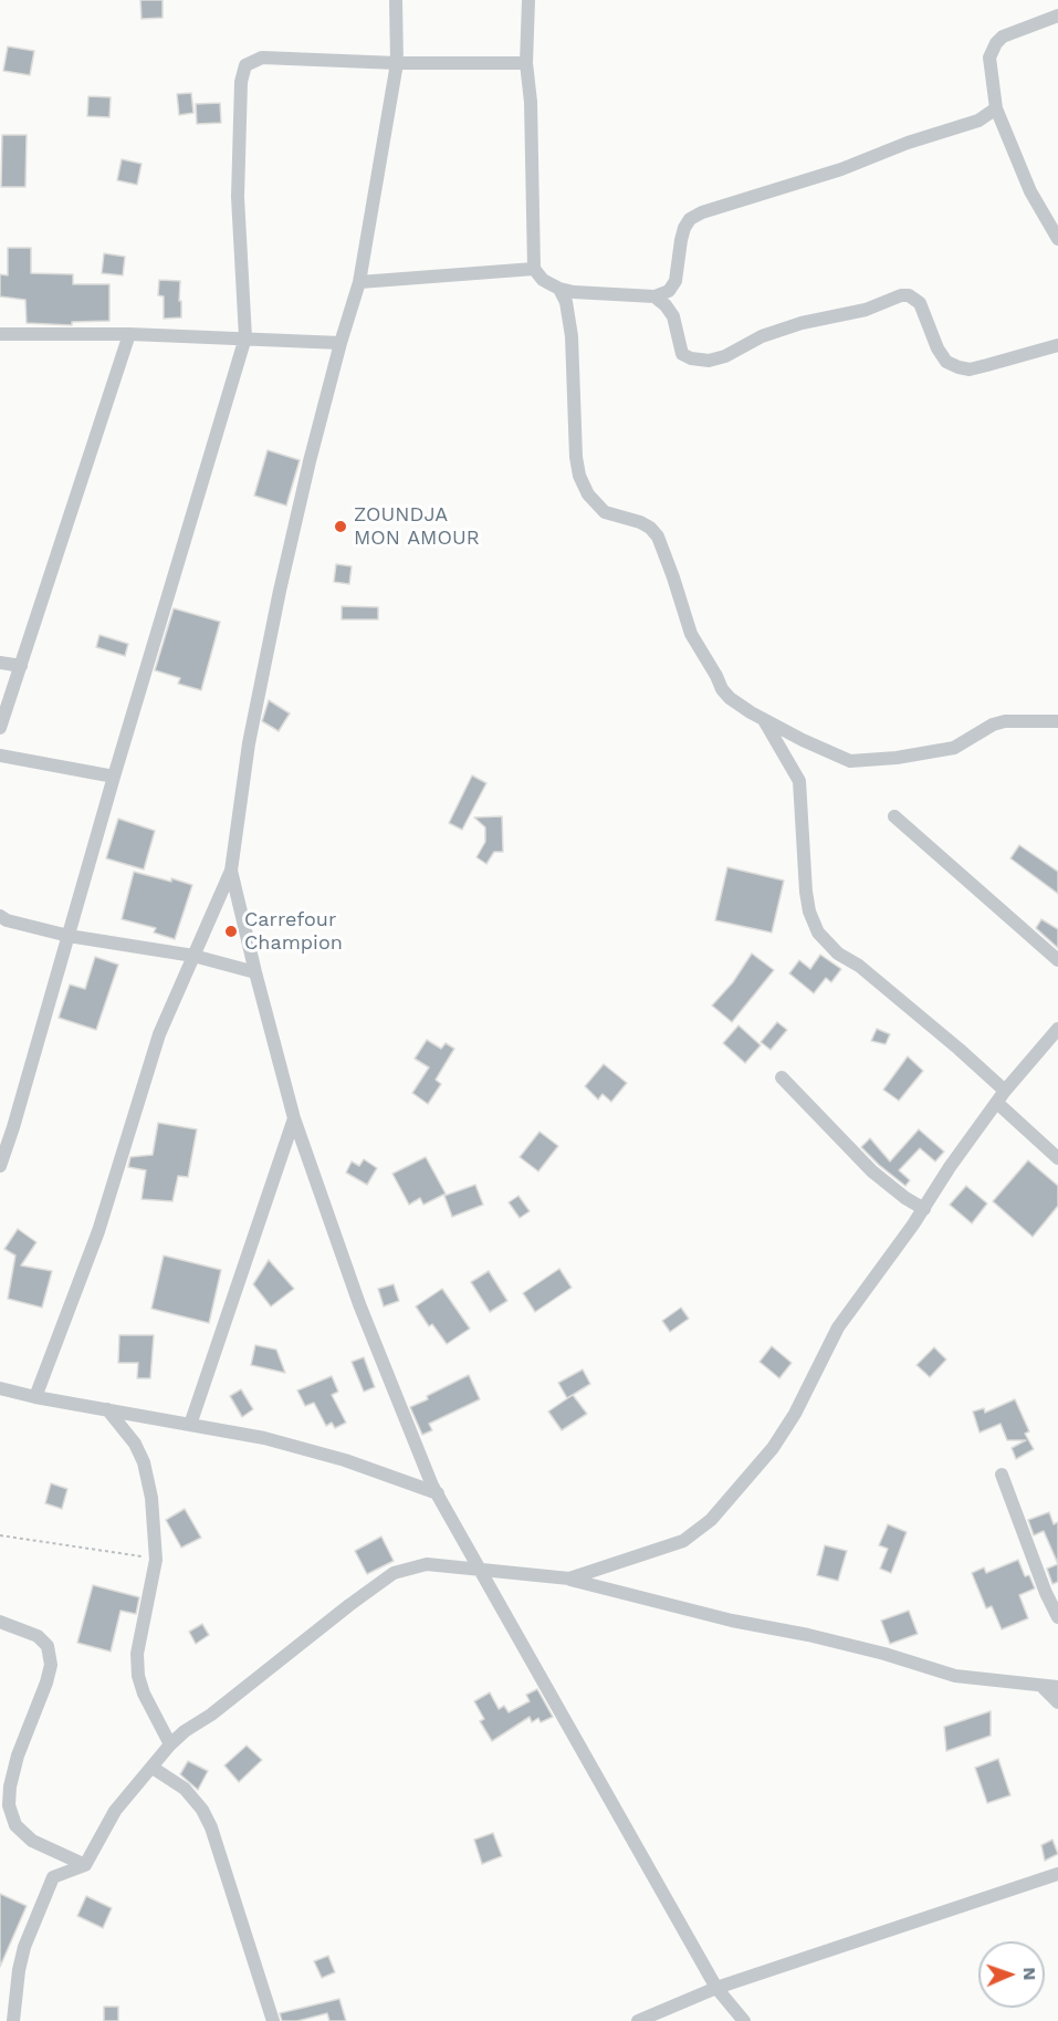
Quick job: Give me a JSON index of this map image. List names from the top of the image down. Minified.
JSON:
{"places":["ZOUNDJA MON AMOUR","Carrefour Champion"],"north":"right"}
